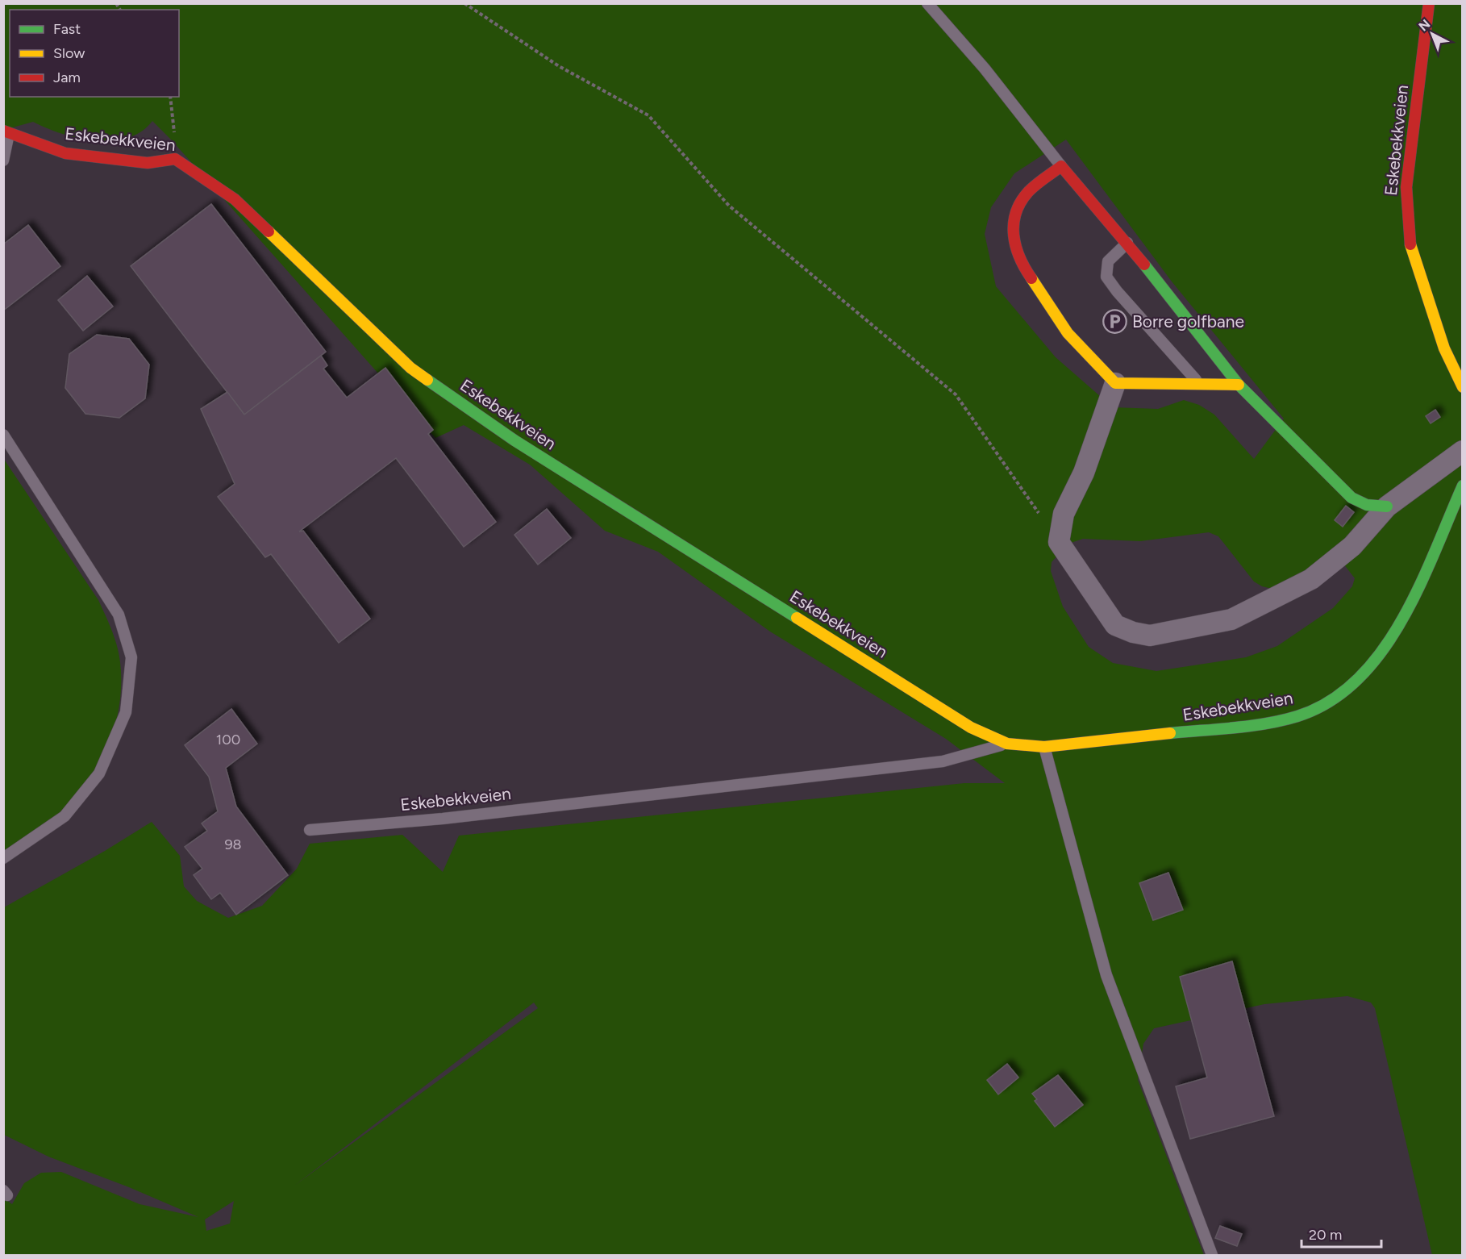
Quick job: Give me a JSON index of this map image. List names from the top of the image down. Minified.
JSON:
{"streets":{"street":["Eskebekkveien"]},"places":{"parking":["Borre golfbane"]},"house_numbers":["100","98"],"legend":["Fast","Slow","Jam"],"scale_bar":"20 m","north":"top left"}
